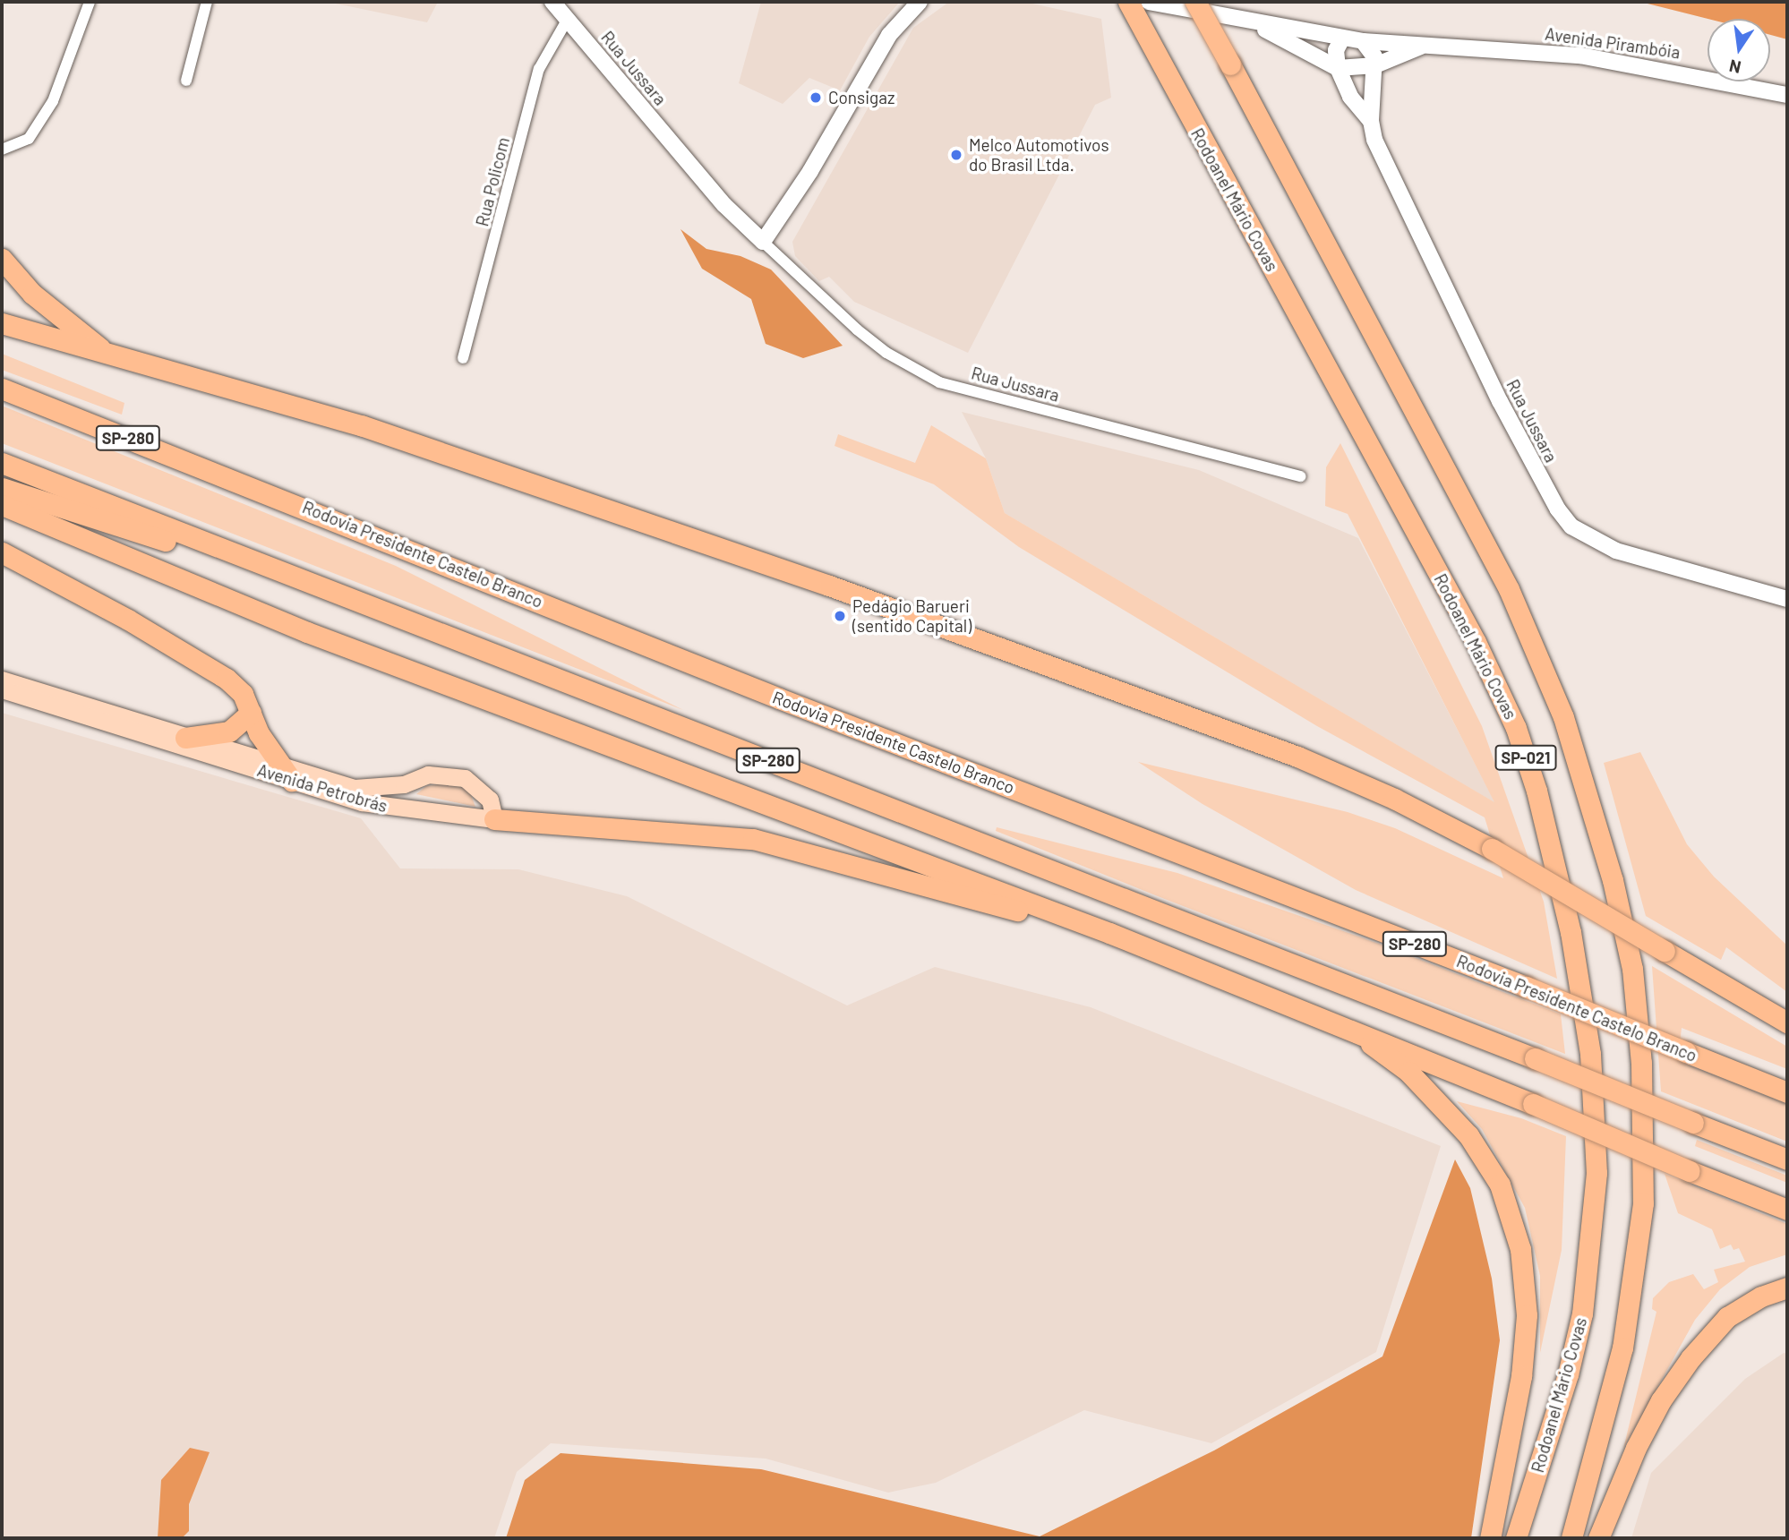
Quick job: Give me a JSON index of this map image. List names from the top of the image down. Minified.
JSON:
{"streets":{"highway":["Rodoanel Mário Covas","SP-280","Rodovia Presidente Castelo Branco","SP-021"],"main road":["Avenida Pirambóia","Rua Jussara","Avenida Petrobrás"],"street":["Rua Policom"]},"crossings":[["Avenida Pirambóia","Rua Jussara"],["Rua Jussara","Rua Policom"]],"places":["Consigaz","Melco Automotivos do Brasil Ltda.","Pedágio Barueri (sentido Capital)"],"north":"bottom"}
